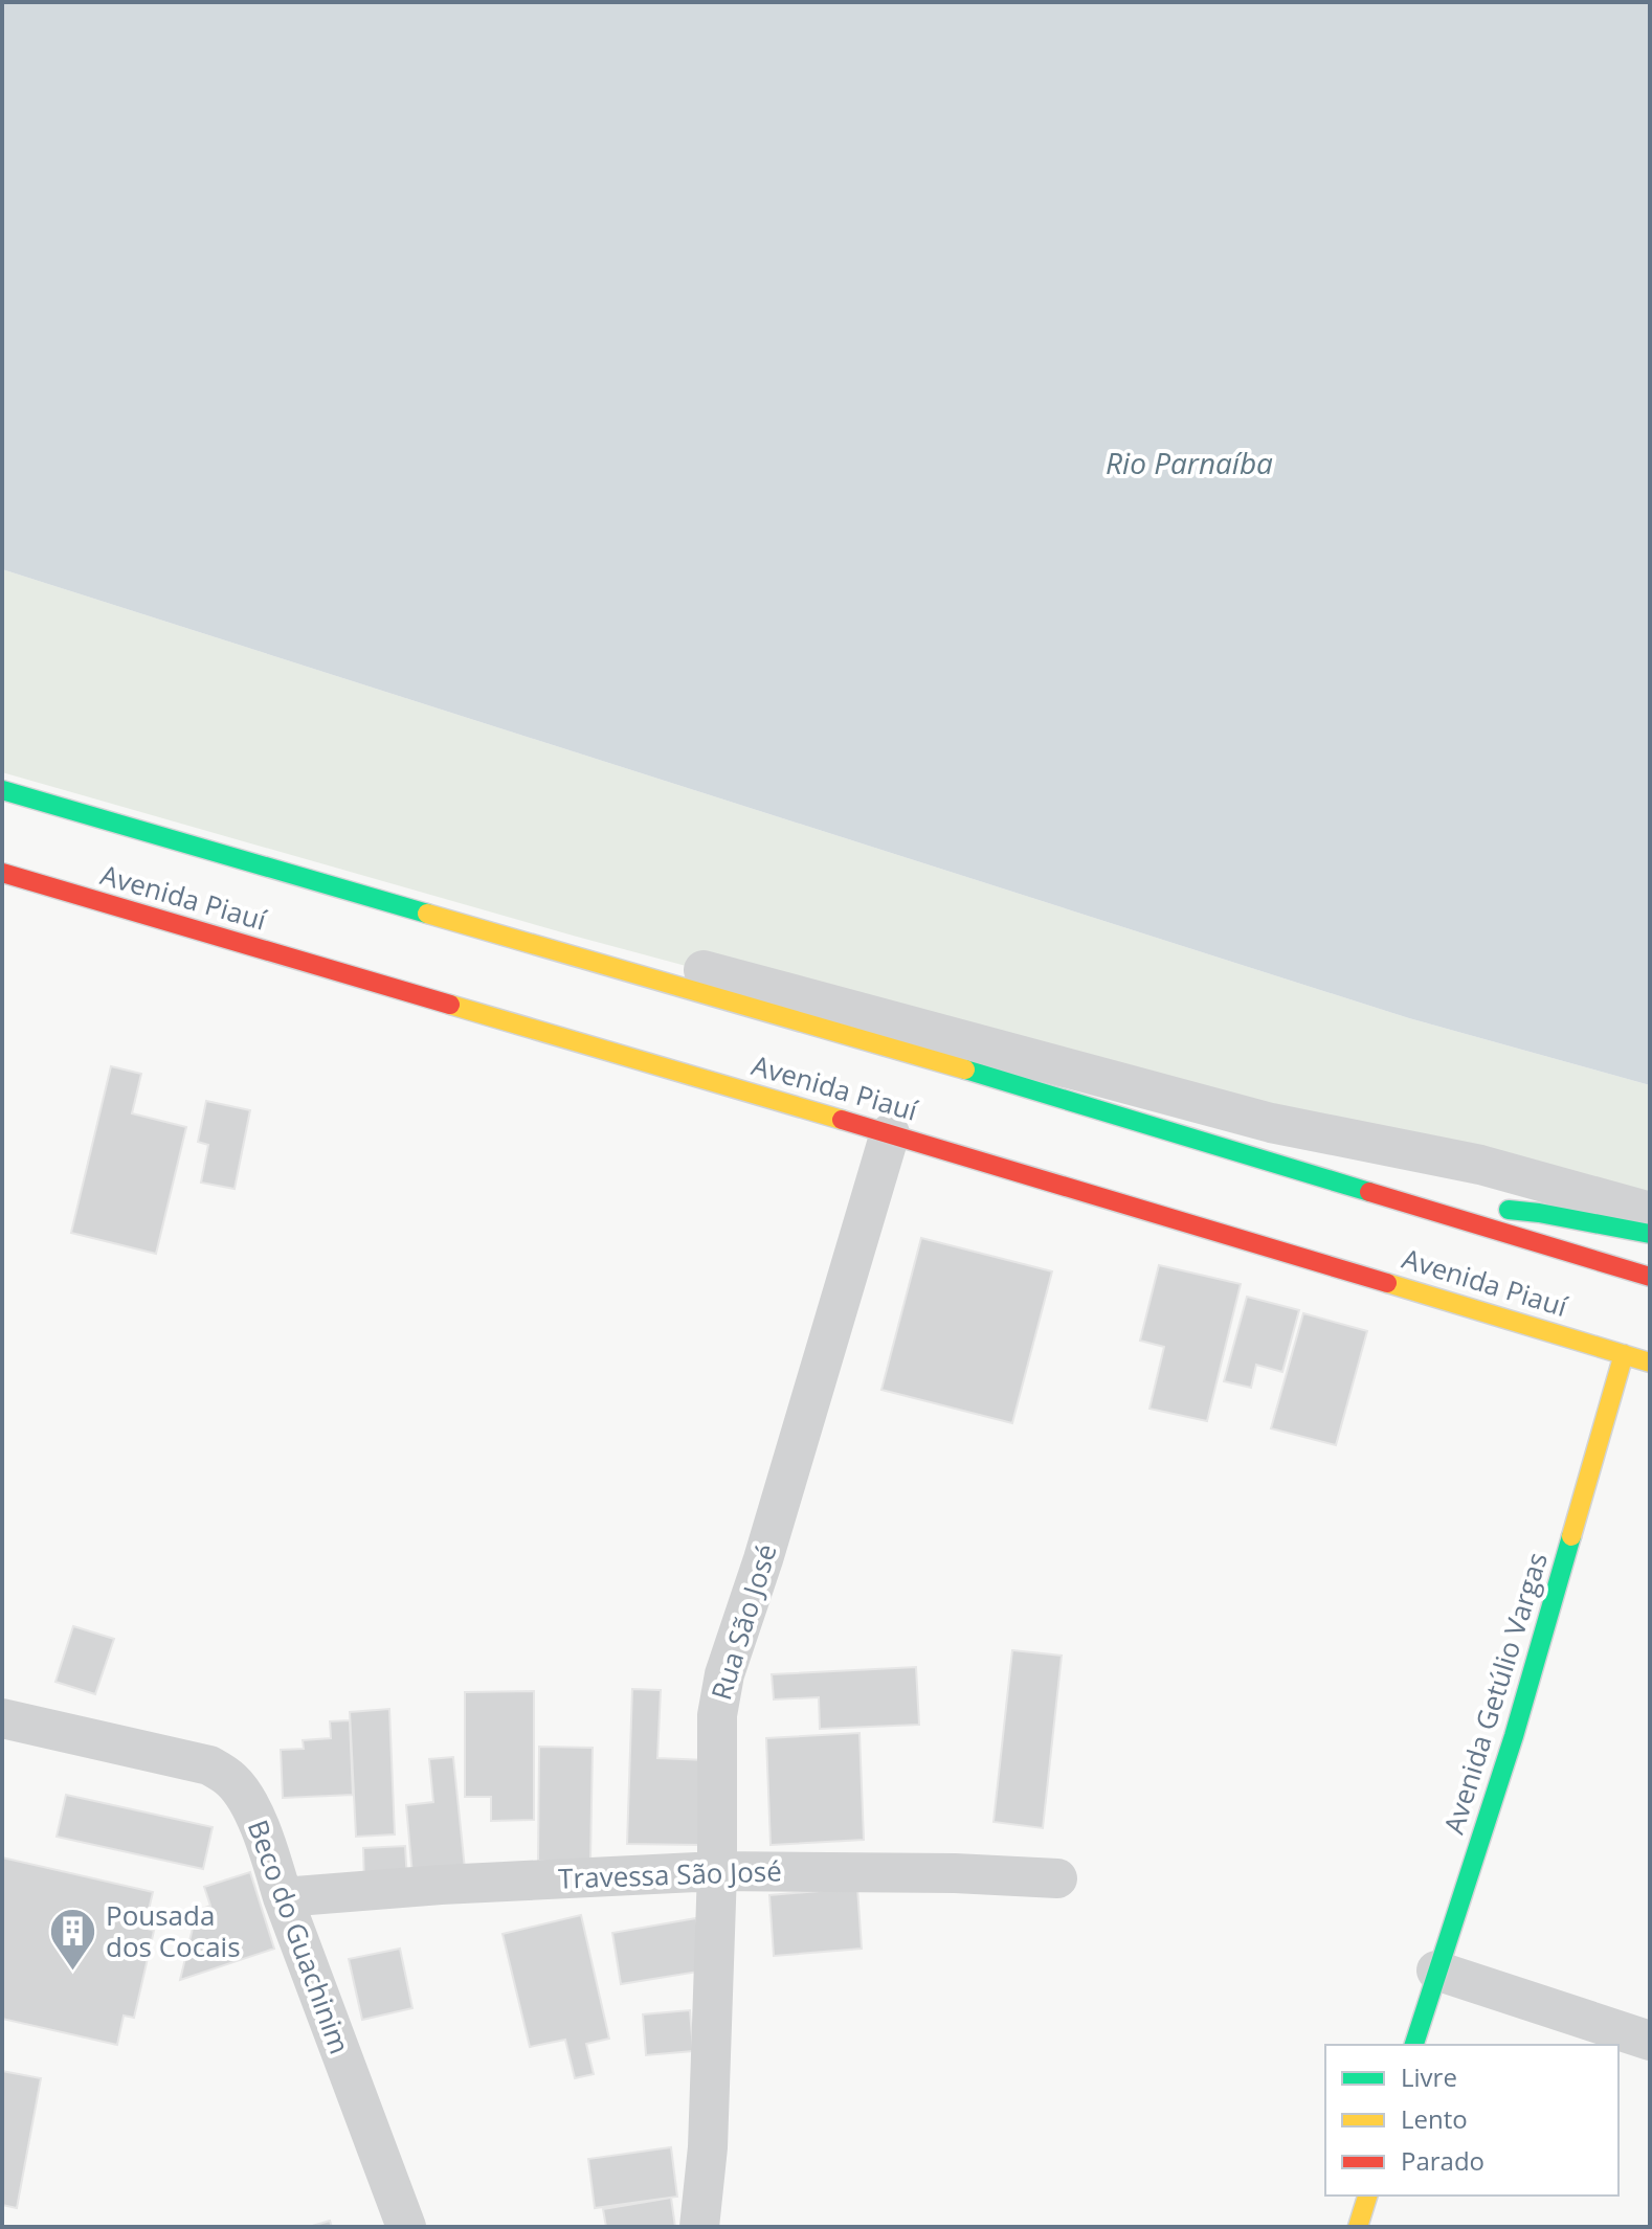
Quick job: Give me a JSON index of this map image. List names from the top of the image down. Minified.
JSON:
{"streets":{"main road":["Avenida Piauí","Avenida Getúlio Vargas"],"street":["Rua São José","Travessa São José","Beco do Guachinim"]},"crossings":[["Avenida Piauí","Rua São José"],["Avenida Piauí","Avenida Getúlio Vargas"],["Rua São José","Travessa São José"],["Travessa São José","Beco do Guachinim"]],"water":["Rio Parnaíba"],"places":{"building":["Pousada dos Cocais"]},"legend":["Livre","Lento","Parado"]}
